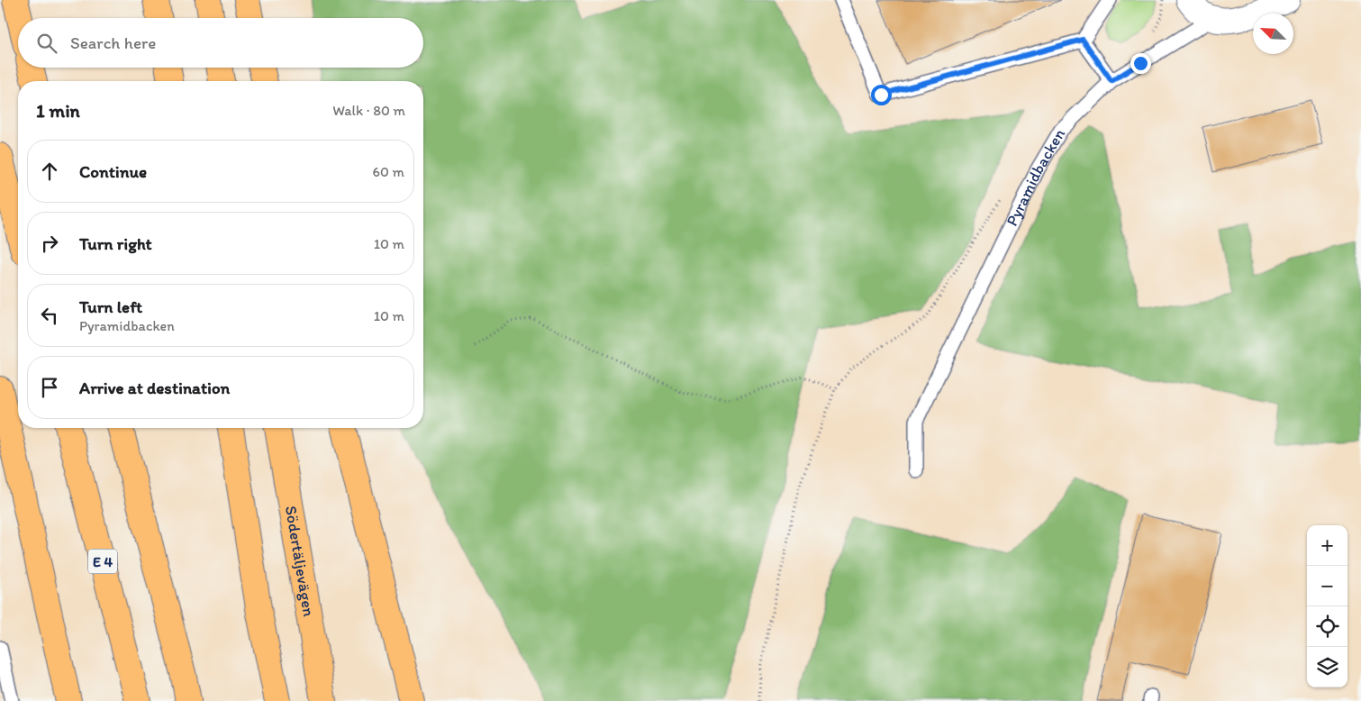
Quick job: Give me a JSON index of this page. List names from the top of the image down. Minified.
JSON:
{"streets":{"highway":["E 4","Södertäljevägen"],"lane":["Pyramidbacken"]},"north":"top left","page":{"search":"Search here","heading":["1 min","Walk · 80 m"],"list":[["Continue","60 m"],["Turn right","10 m"],["Turn left","Pyramidbacken","10 m"],"Arrive at destination"],"map_buttons":["+","−"]}}
